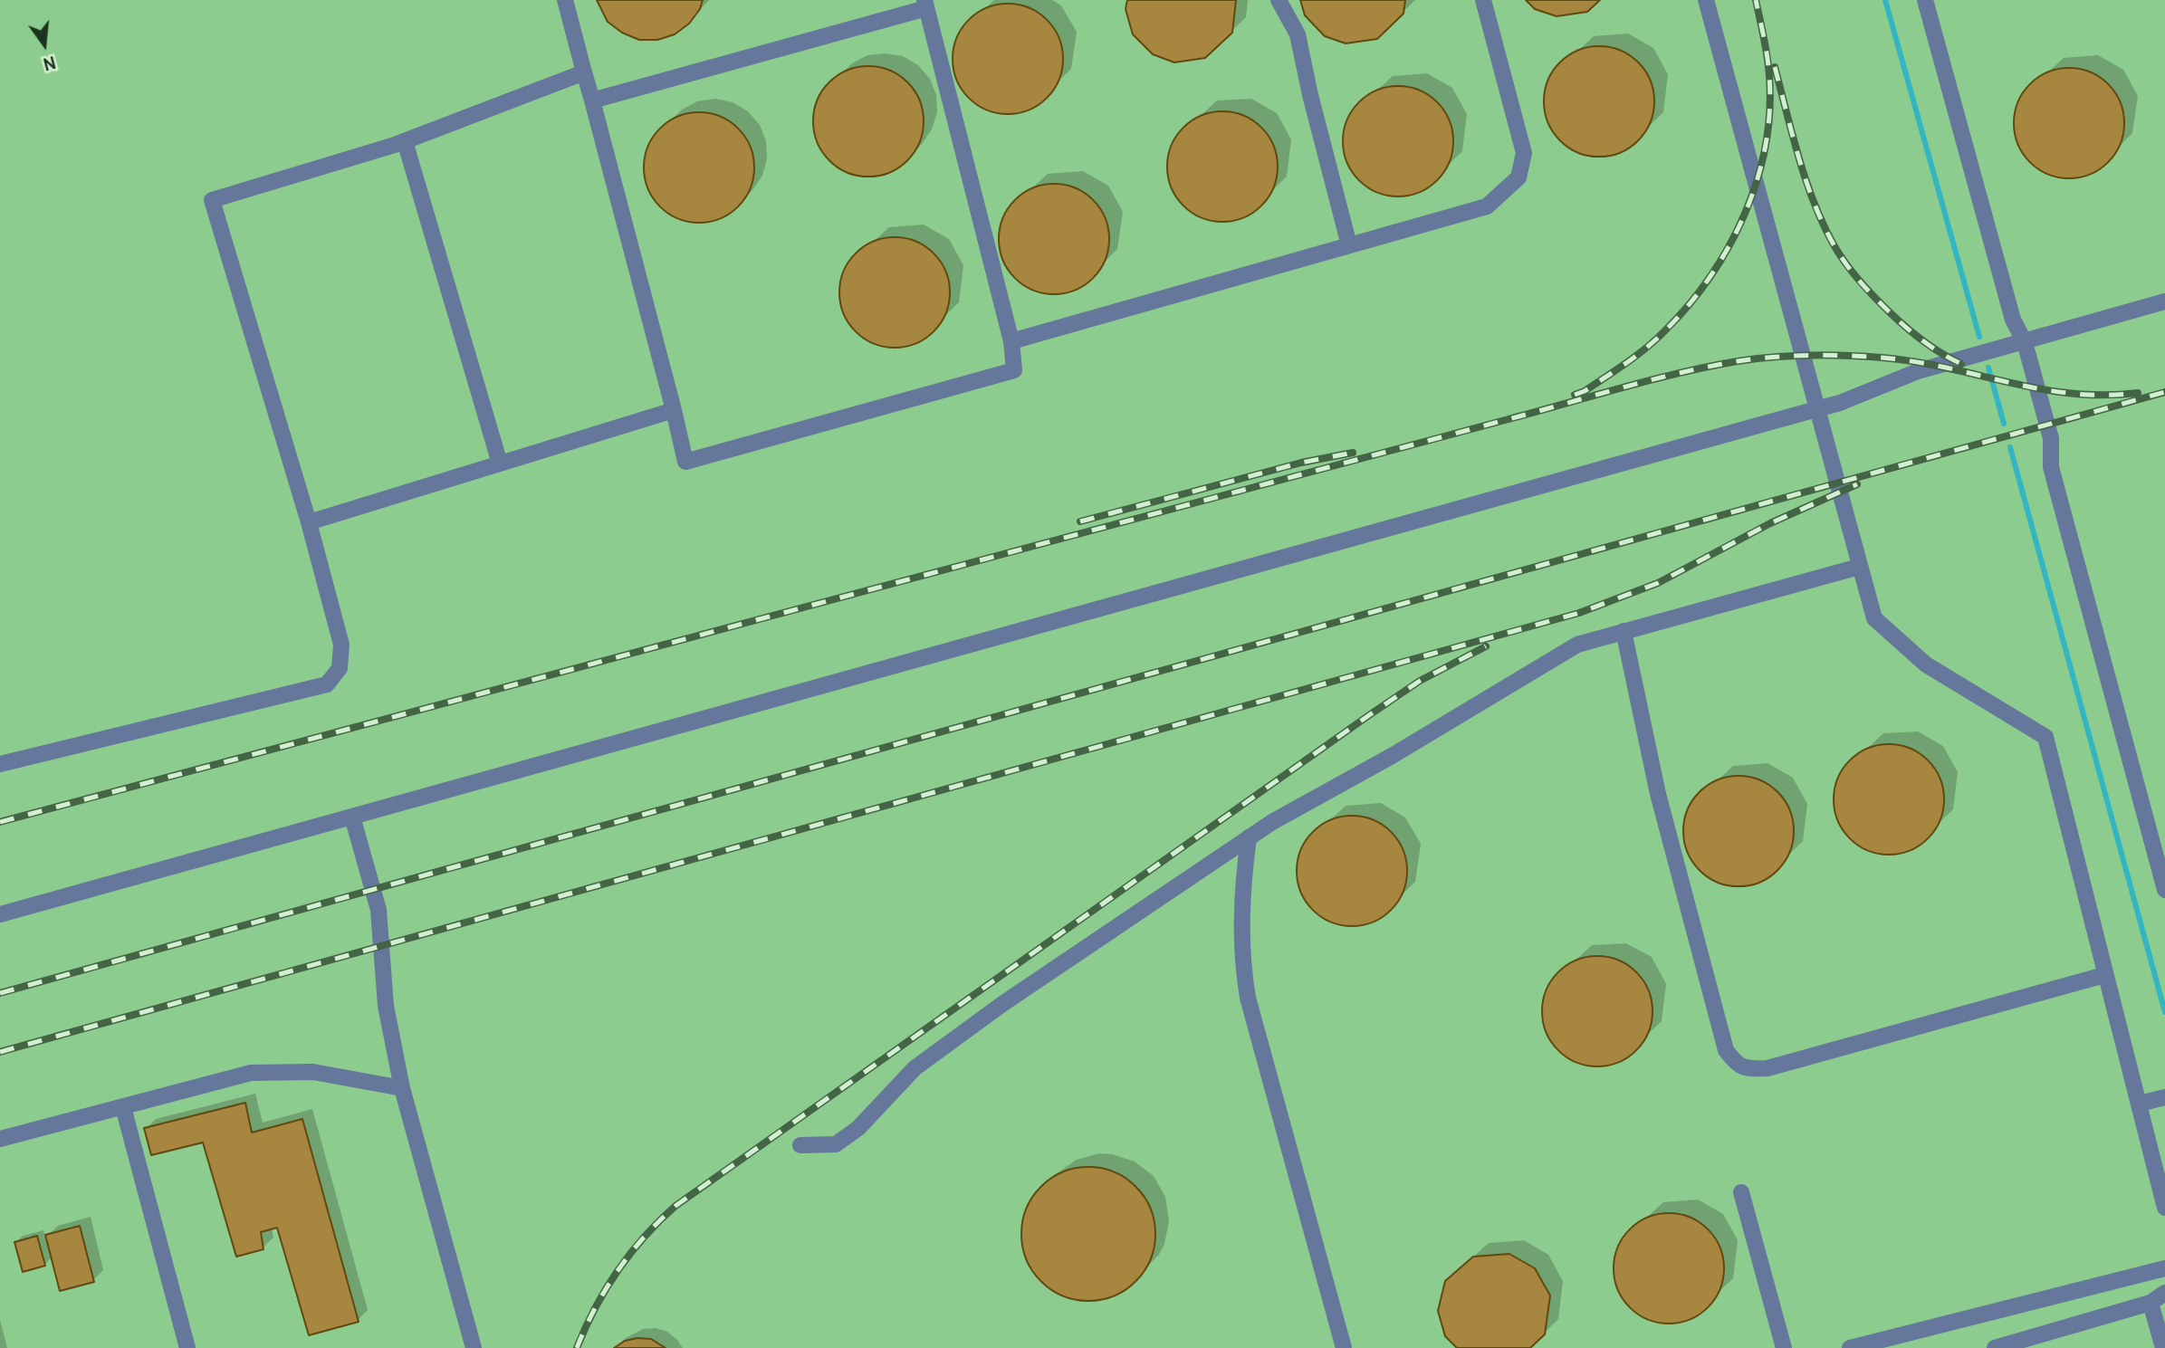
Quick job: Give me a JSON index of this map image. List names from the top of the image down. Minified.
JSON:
{"north":"bottom"}
